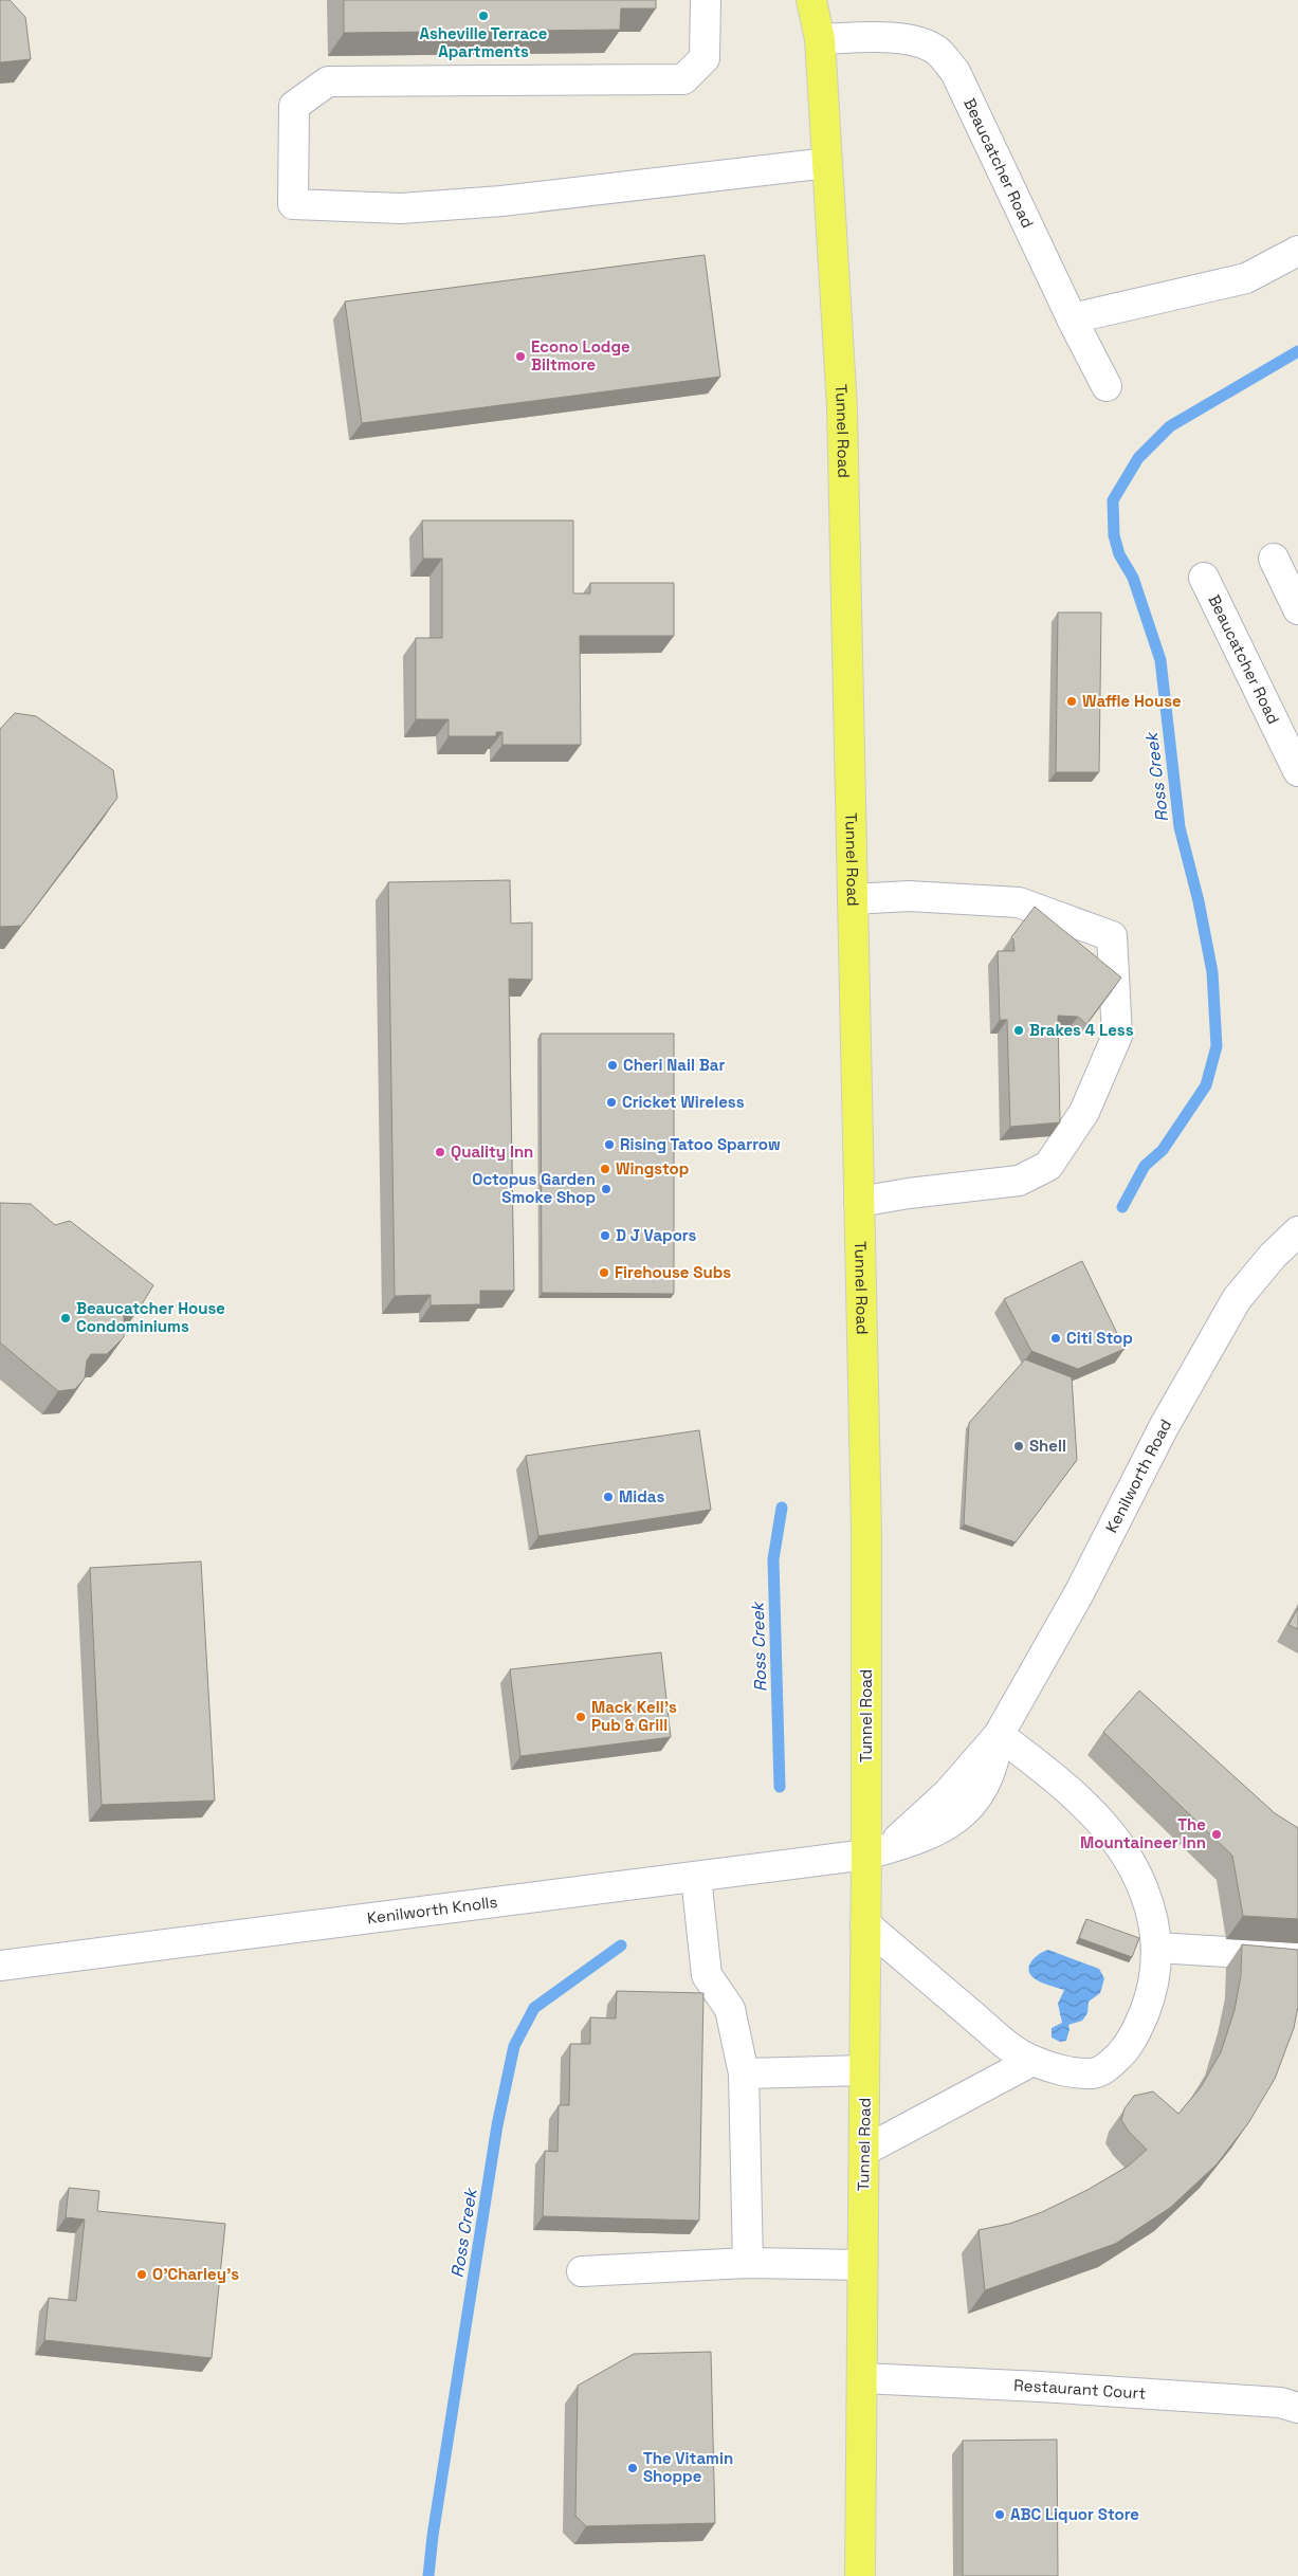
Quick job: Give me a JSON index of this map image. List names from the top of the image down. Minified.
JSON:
{"streets":{"main road":["Tunnel Road"],"street":["Beaucatcher Road","Kenilworth Road","Kenilworth Knolls","Restaurant Court"]},"crossings":[["Beaucatcher Road","Tunnel Road"],["Tunnel Road","Kenilworth Road"],["Tunnel Road","Kenilworth Knolls"],["Tunnel Road","Restaurant Court"],["Kenilworth Road","Kenilworth Knolls"]],"water":["Ross Creek"],"places":["Asheville Terrace Apartments","Econo Lodge Biltmore","Waffle House","Brakes 4 Less","Cheri Nail Bar","Cricket Wireless","Rising Tatoo Sparrow","Quality Inn","Wingstop","Octopus Garden Smoke Shop","D J Vapors","Firehouse Subs","Beaucatcher House Condominiums","Citi Stop","Shell","Midas","Mack Kell's Pub & Grill","The Mountaineer Inn","O'Charley's","The Vitamin Shoppe","ABC Liquor Store"]}
